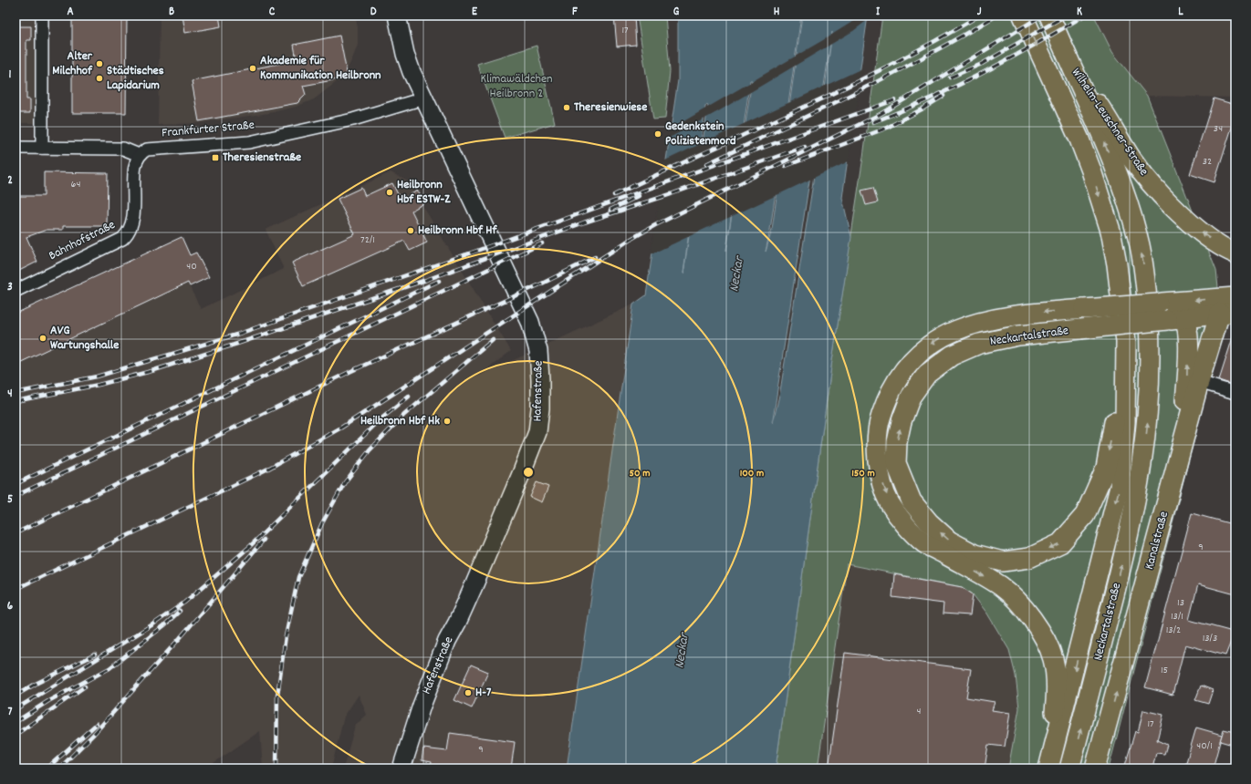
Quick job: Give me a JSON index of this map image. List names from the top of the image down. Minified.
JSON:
{"streets":{"main road":["Wilhelm-Leuschner-Straße","Neckartalstraße","Hafenstraße","Kanalstraße"],"street":["Frankfurter Straße","Bahnhofstraße"]},"crossings":[["Wilhelm-Leuschner-Straße","Neckartalstraße"],["Frankfurter Straße","Bahnhofstraße"],["Frankfurter Straße","Hafenstraße"]],"one_way":["Wilhelm-Leuschner-Straße","Kanalstraße"],"water":["Neckar"],"parks":["Klimawäldchen Heilbronn 2"],"places":{"other":["Alter Milchhof","Akademie für Kommunikation Heilbronn","Städtisches Lapidarium","Theresienwiese","Gedenkstein Polizistenmord","Heilbronn Hbf ESTW-Z","Heilbronn Hbf Hf","AVG Wartungshalle","Heilbronn Hbf Hk","H-7"],"transit":["Theresienstraße"]},"house_numbers":["17","34","32","64","72/1","40","9","13","13/1","13/2","13/3","15","4","17","40/1","9"],"grid":{"columns":["A","B","C","D","E","F","G","H","I","J","K","L"],"rows":["1","2","3","4","5","6","7"]},"rings":["50 m","100 m","150 m"]}
